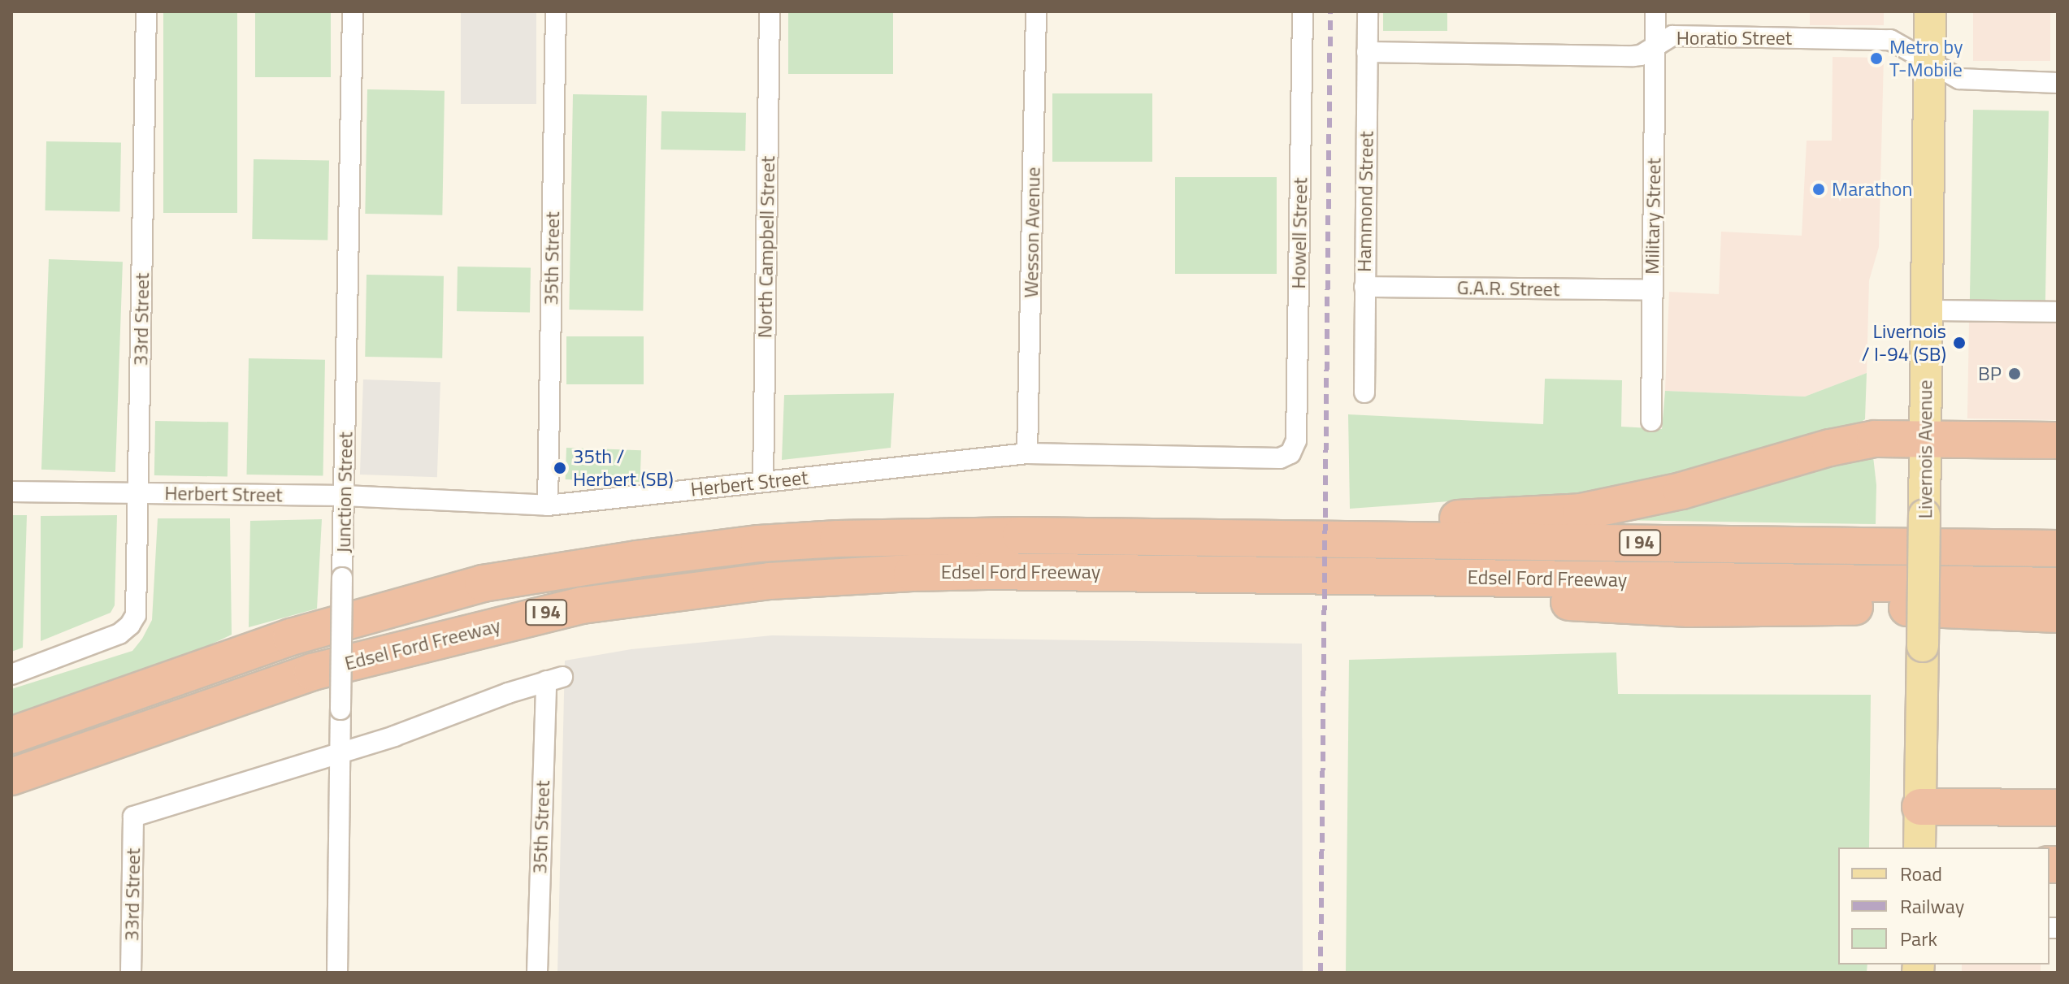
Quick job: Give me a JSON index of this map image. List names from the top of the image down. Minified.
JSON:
{"streets":{"highway":["I 94","Edsel Ford Freeway"],"main road":["Livernois Avenue"],"street":["Horatio Street","Hammond Street","Military Street","Wesson Avenue","Howell Street","North Campbell Street","35th Street","G.A.R. Street","33rd Street","Herbert Street","Junction Street"]},"crossings":[["Horatio Street","Hammond Street"],["Horatio Street","Military Street"],["Horatio Street","Livernois Avenue"],["Hammond Street","G.A.R. Street"],["Military Street","G.A.R. Street"],["Wesson Avenue","Herbert Street"],["Howell Street","Herbert Street"],["North Campbell Street","Herbert Street"],["35th Street","33rd Street"],["35th Street","Herbert Street"],["35th Street","Junction Street"],["33rd Street","Herbert Street"],["33rd Street","Junction Street"],["Herbert Street","Junction Street"]],"places":["Metro by T-Mobile","Marathon","Livernois / I-94 (SB)","BP","35th / Herbert (SB)"],"legend":["Road","Railway","Park"]}
